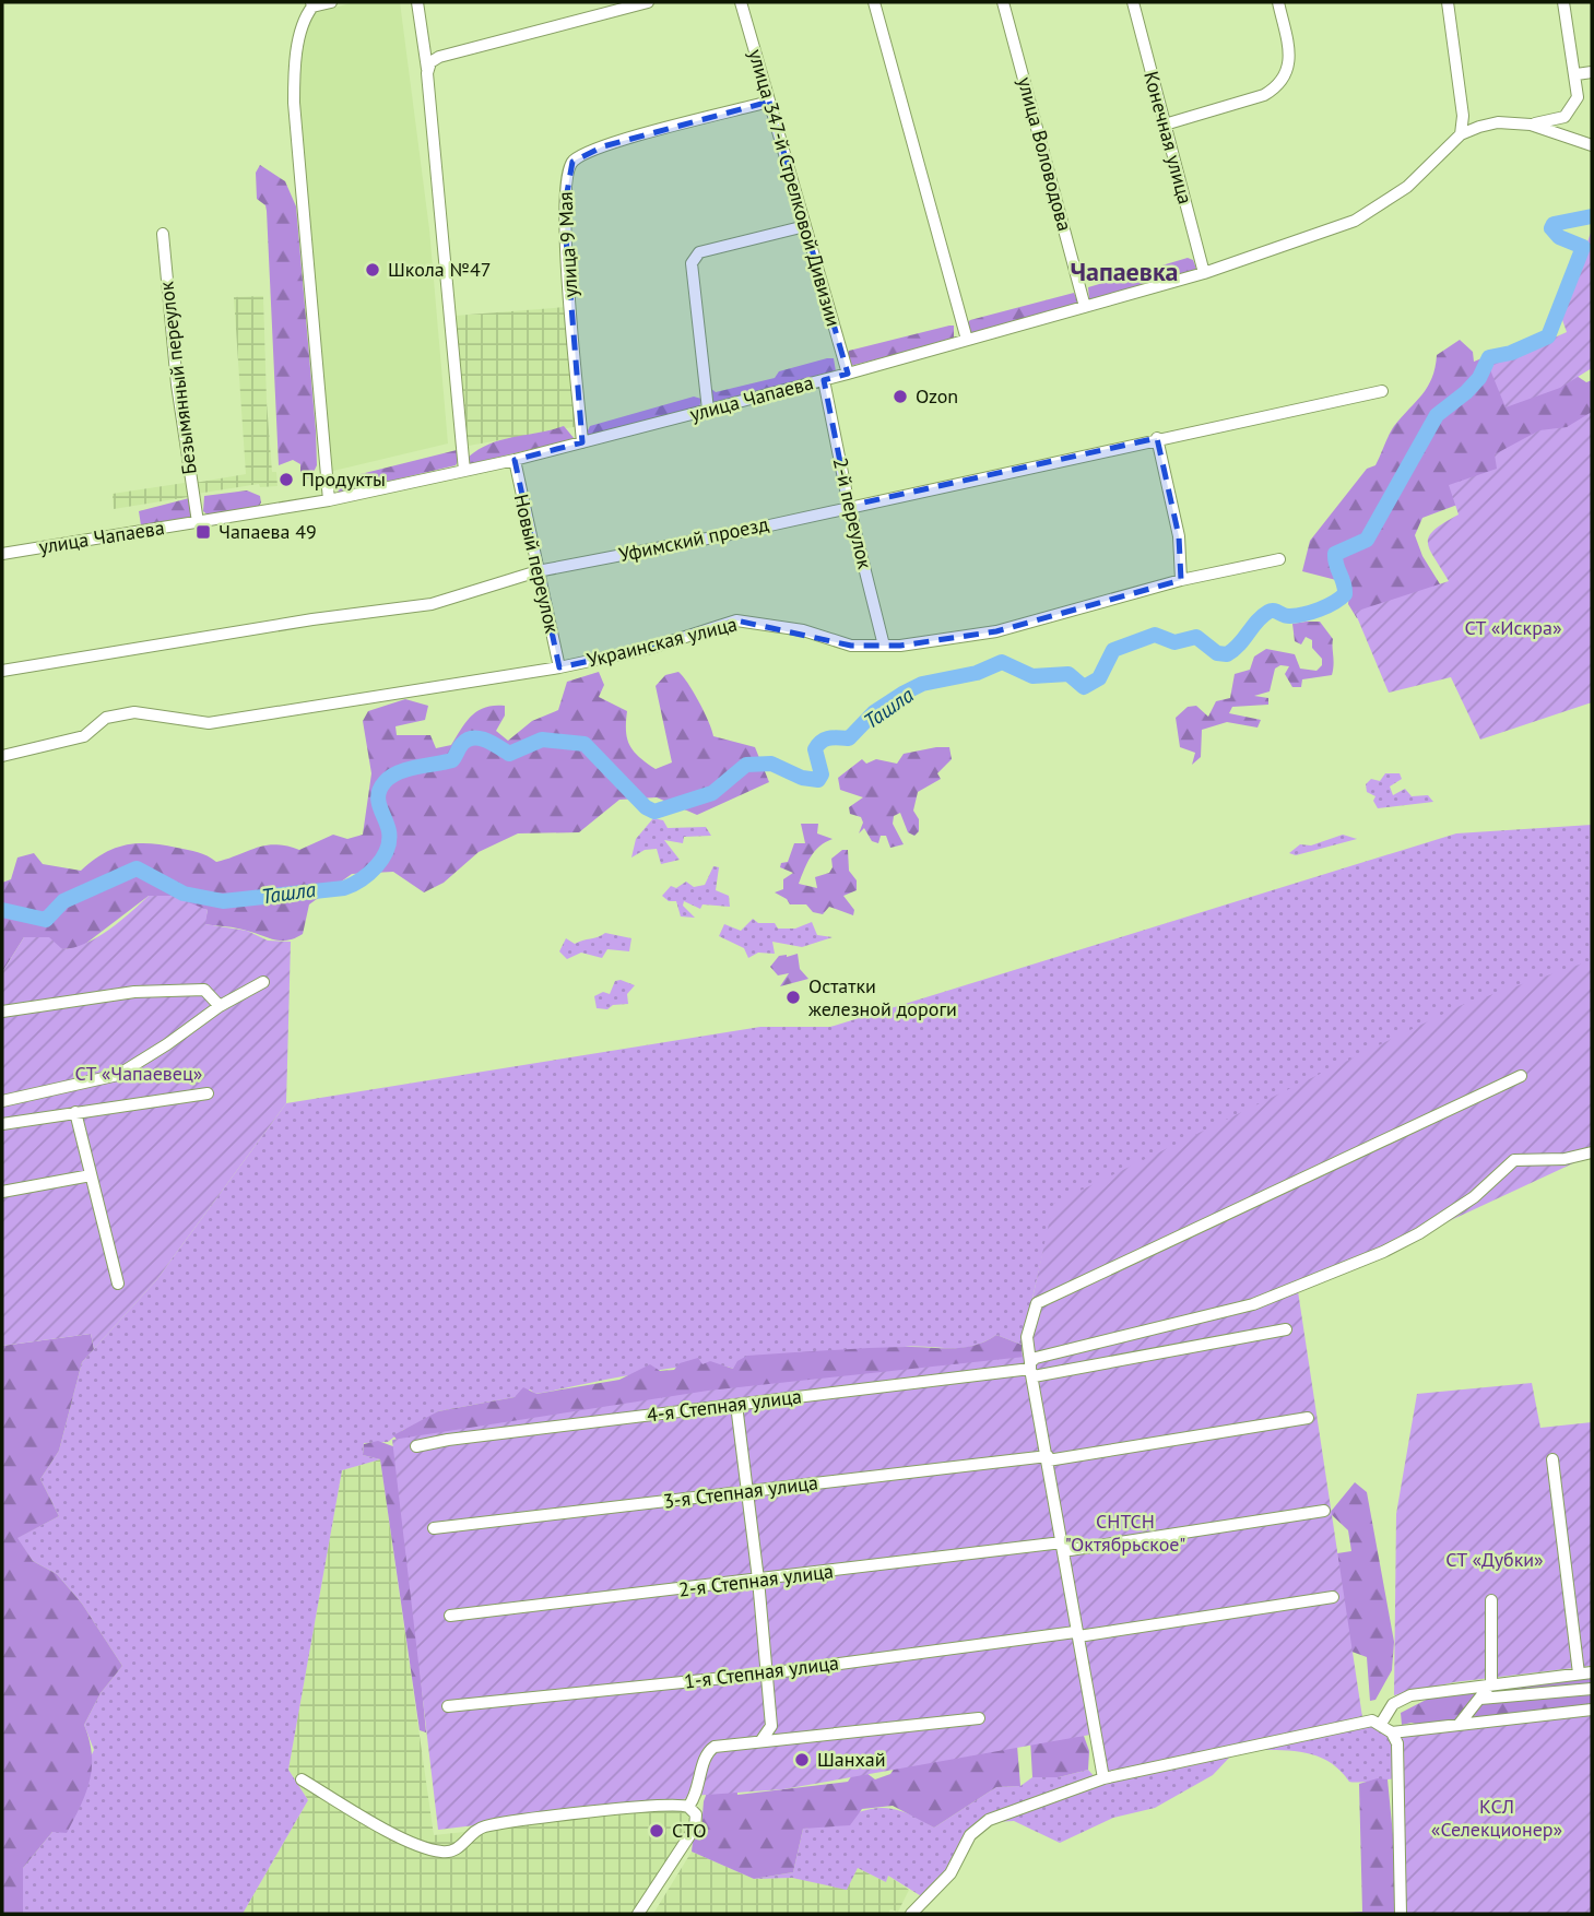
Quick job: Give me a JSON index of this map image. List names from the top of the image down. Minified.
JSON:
{"streets":{"street":["Конечная улица","улица Воловодова","улица 347-й Стрелковой Дивизии","улица 9 Мая","Безымянный переулок","улица Чапаева","2-й переулок","Уфимский проезд","Новый переулок","Украинская улица","4-я Степная улица","3-я Степная улица","2-я Степная улица","1-я Степная улица"]},"crossings":[["Конечная улица","улица Чапаева"],["улица Воловодова","улица Чапаева"],["улица 347-й Стрелковой Дивизии","улица 9 Мая"],["улица 347-й Стрелковой Дивизии","улица Чапаева"],["улица 9 Мая","улица Чапаева"],["Безымянный переулок","улица Чапаева"],["улица Чапаева","2-й переулок"],["улица Чапаева","Новый переулок"],["2-й переулок","Уфимский проезд"],["2-й переулок","Украинская улица"],["Уфимский проезд","Новый переулок"],["Новый переулок","Украинская улица"]],"districts":["Чапаевка"],"water":["Ташла"],"parks":["СТ «Искра»","СТ «Чапаевец»","СНТСН \"Октябрьское\"","СТ «Дубки»","КСЛ «Селекционер»"],"places":{"other":["Школа №47","Ozon","Продукты","Остатки железной дороги","Шанхай","СТО"],"transit":["Чапаева 49"]}}
